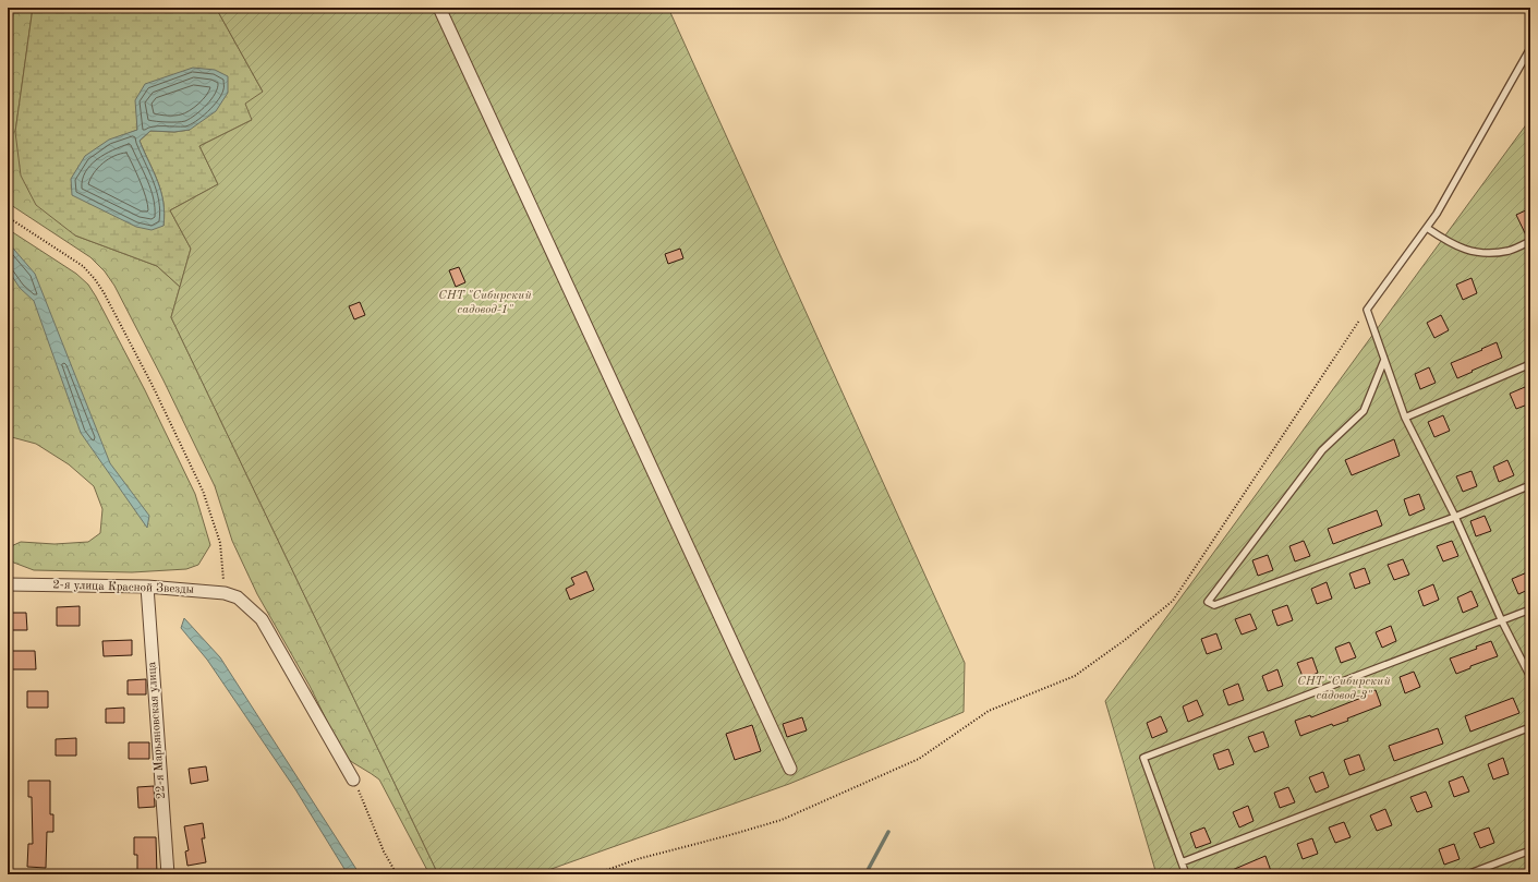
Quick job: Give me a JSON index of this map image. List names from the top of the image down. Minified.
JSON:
{"streets":{"street":["2-я улица Красной Звезды","22-я Марьяновская улица"]},"crossings":[["2-я улица Красной Звезды","22-я Марьяновская улица"]],"parks":["СНТ \"Сибирский садовод-1\"","СНТ \"Сибирский садовод-3\""]}
